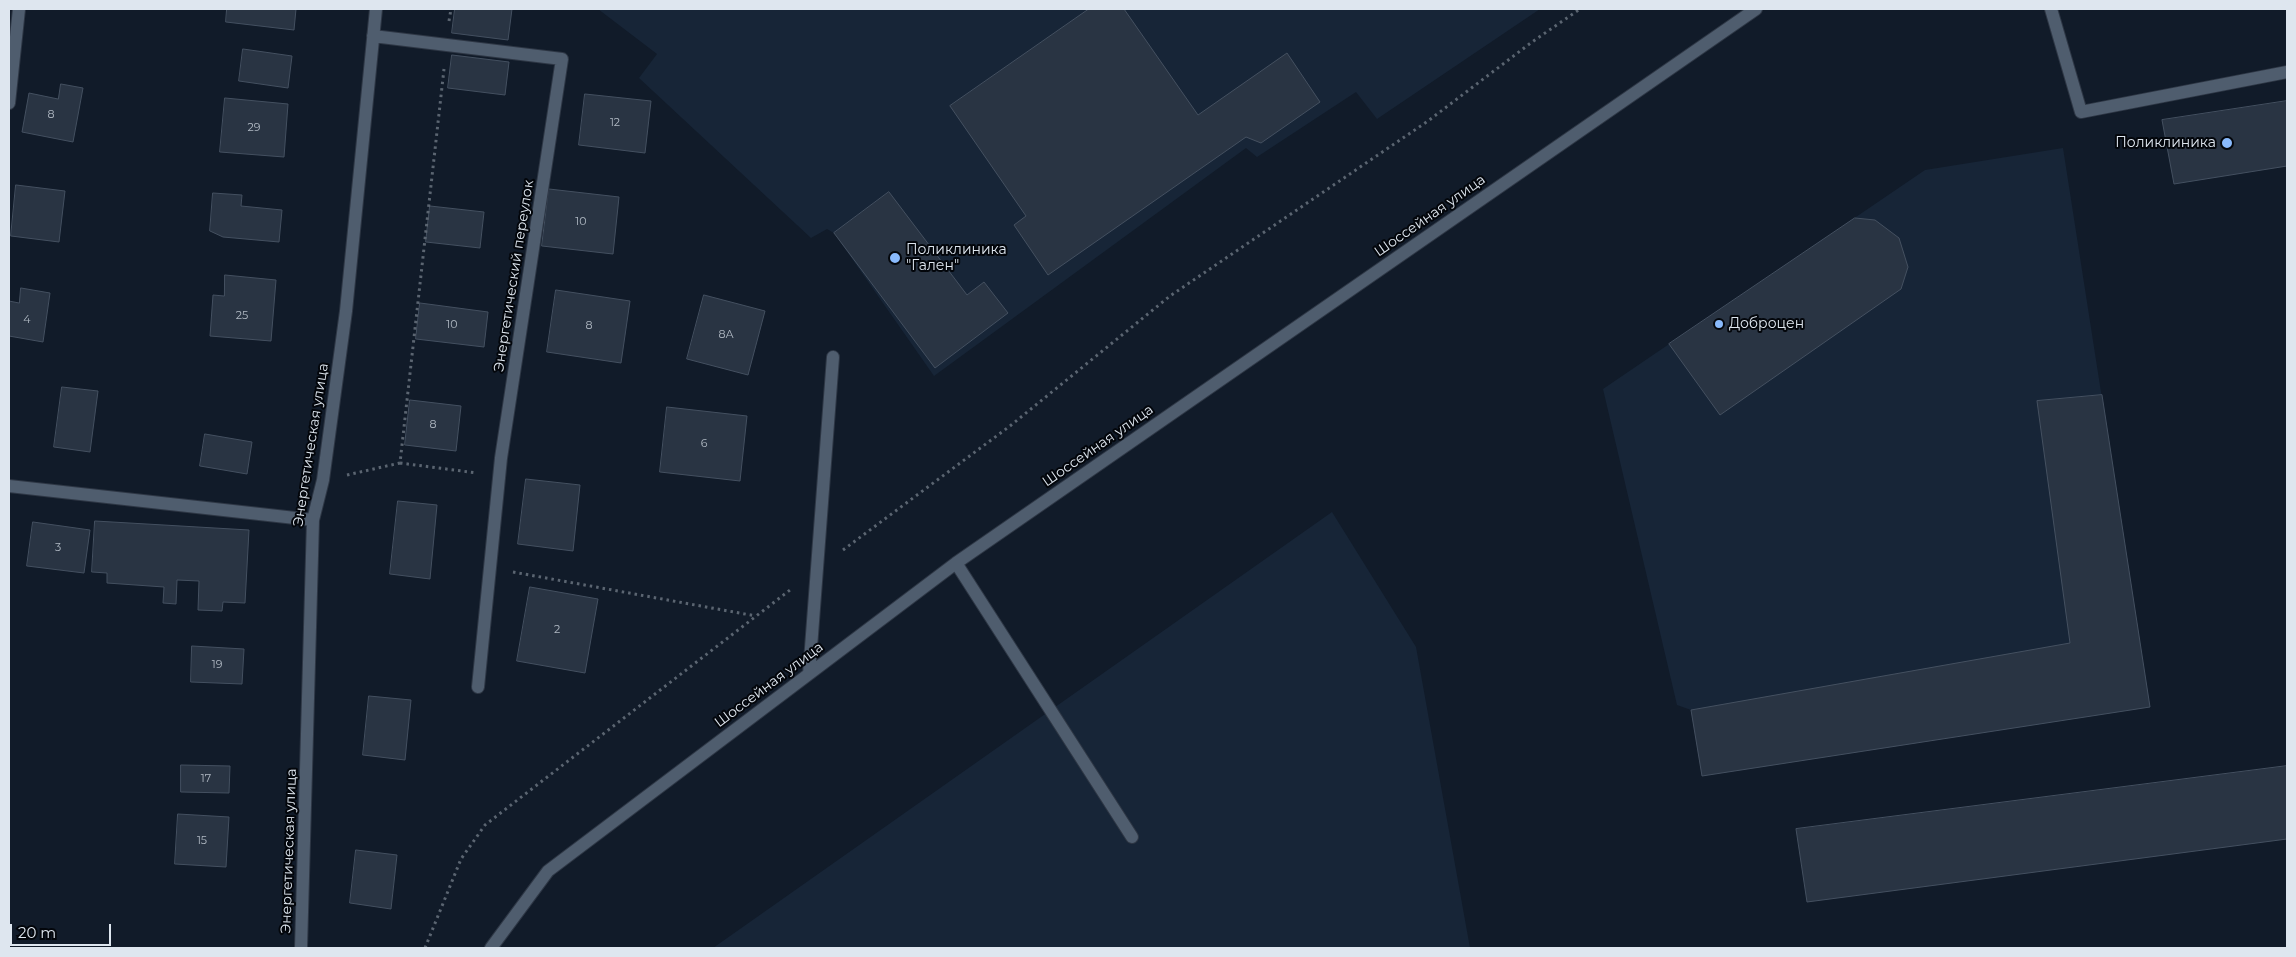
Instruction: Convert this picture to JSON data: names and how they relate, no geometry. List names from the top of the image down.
{
  "streets": {
    "street": ["Шоссейная улица", "Энергетический переулок", "Энергетическая улица"]
  },
  "crossings": [
    ["Энергетический переулок", "Энергетическая улица"]
  ],
  "places": ["Поликлиника", "Поликлиника \"Гален\"", "Доброцен"],
  "house_numbers": [
    "8",
    "12",
    "29",
    "10",
    "25",
    "4",
    "10",
    "8",
    "8А",
    "8",
    "6",
    "3",
    "2",
    "19",
    "17",
    "15"
  ],
  "scale_bar": "20 m"
}
